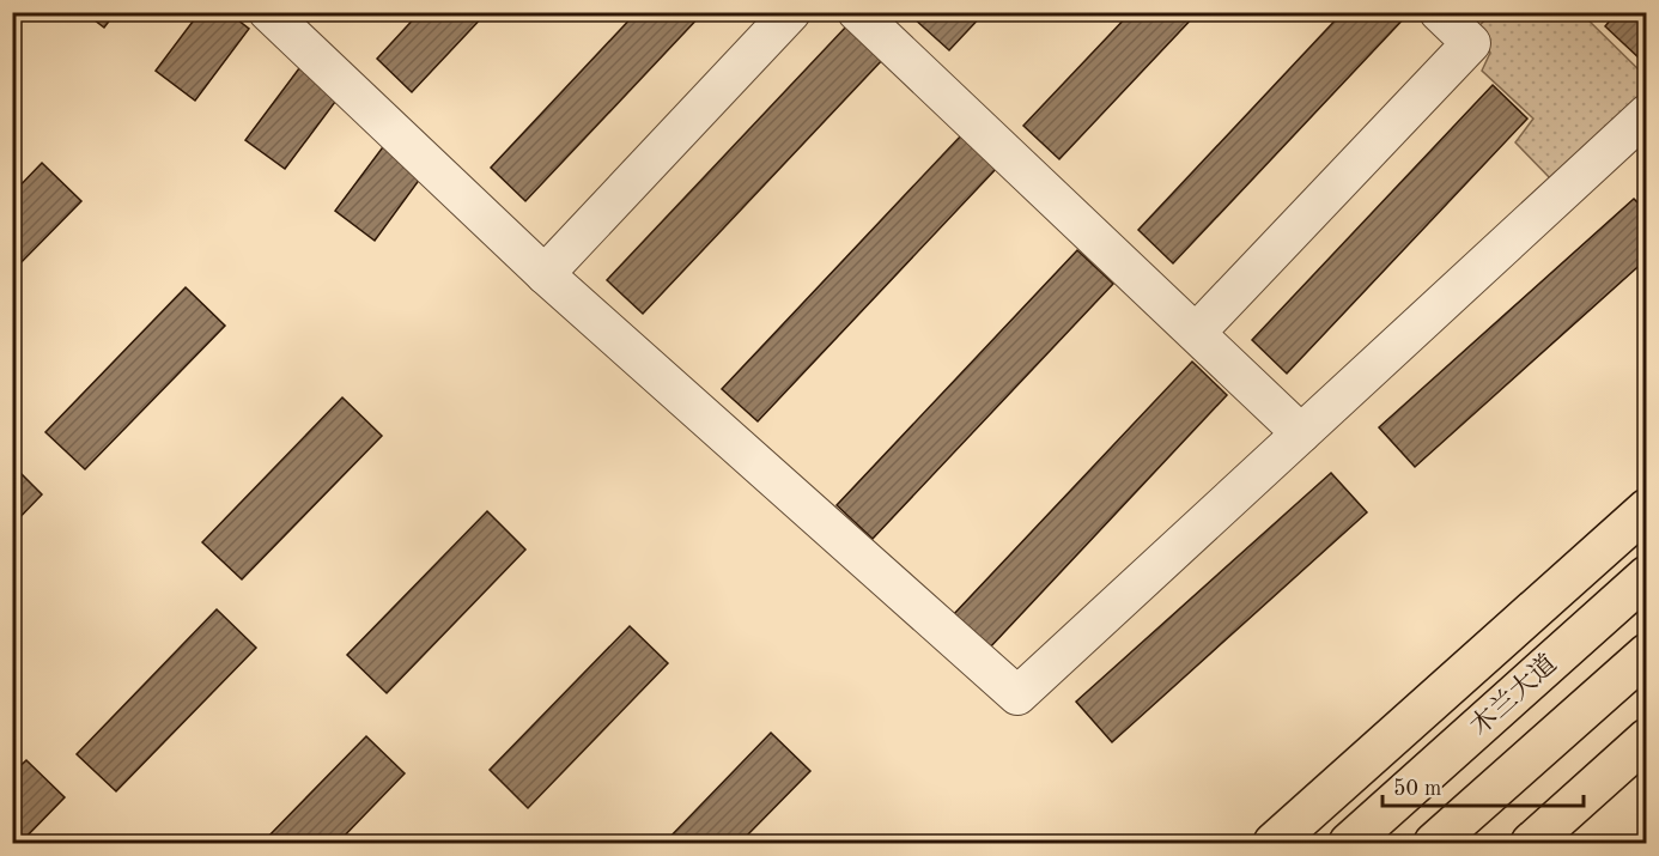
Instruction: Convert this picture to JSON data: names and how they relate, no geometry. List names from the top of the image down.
{
  "streets": {
    "main road": ["木兰大道"]
  },
  "scale_bar": "50 m"
}
